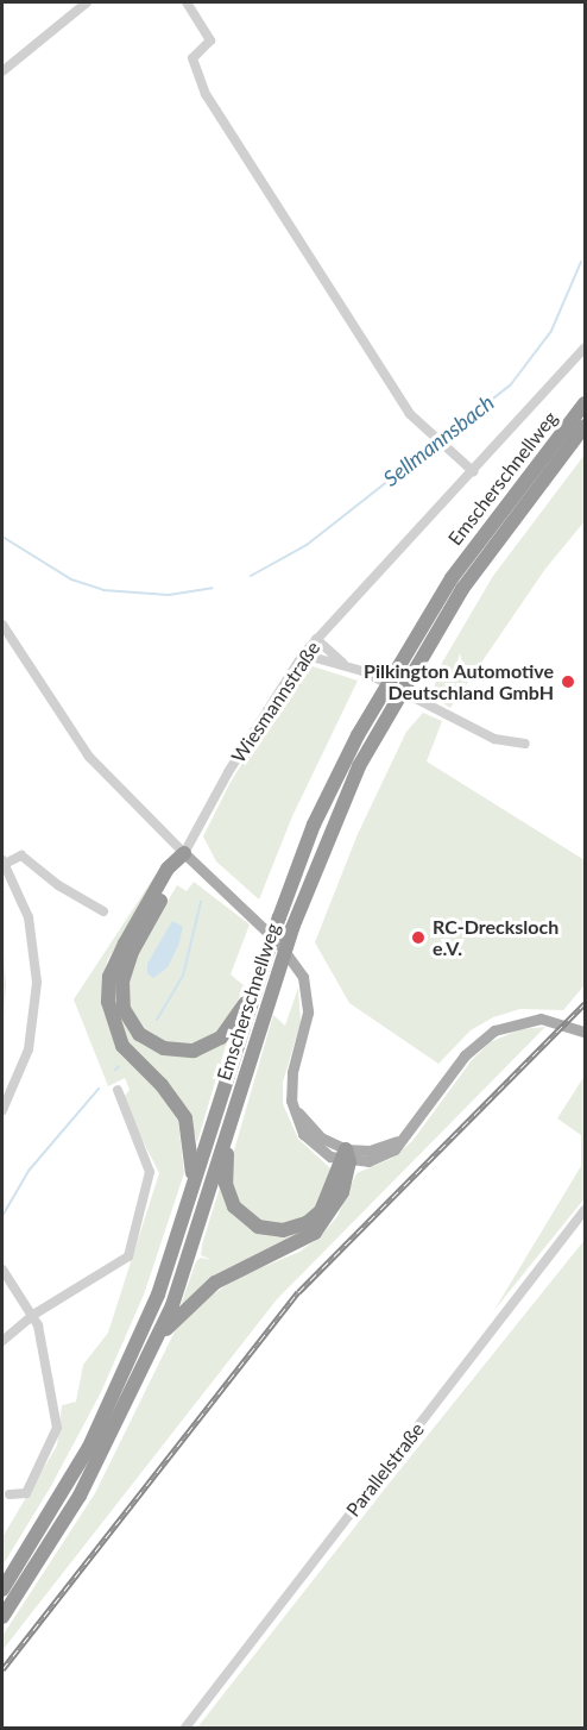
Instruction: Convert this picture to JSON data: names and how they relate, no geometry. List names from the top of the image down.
{
  "streets": {
    "highway": ["Emscherschnellweg"],
    "street": ["Wiesmannstraße", "Parallelstraße"]
  },
  "water": ["Sellmannsbach"],
  "places": ["Pilkington Automotive Deutschland GmbH", "RC-Drecksloch e.V."]
}
